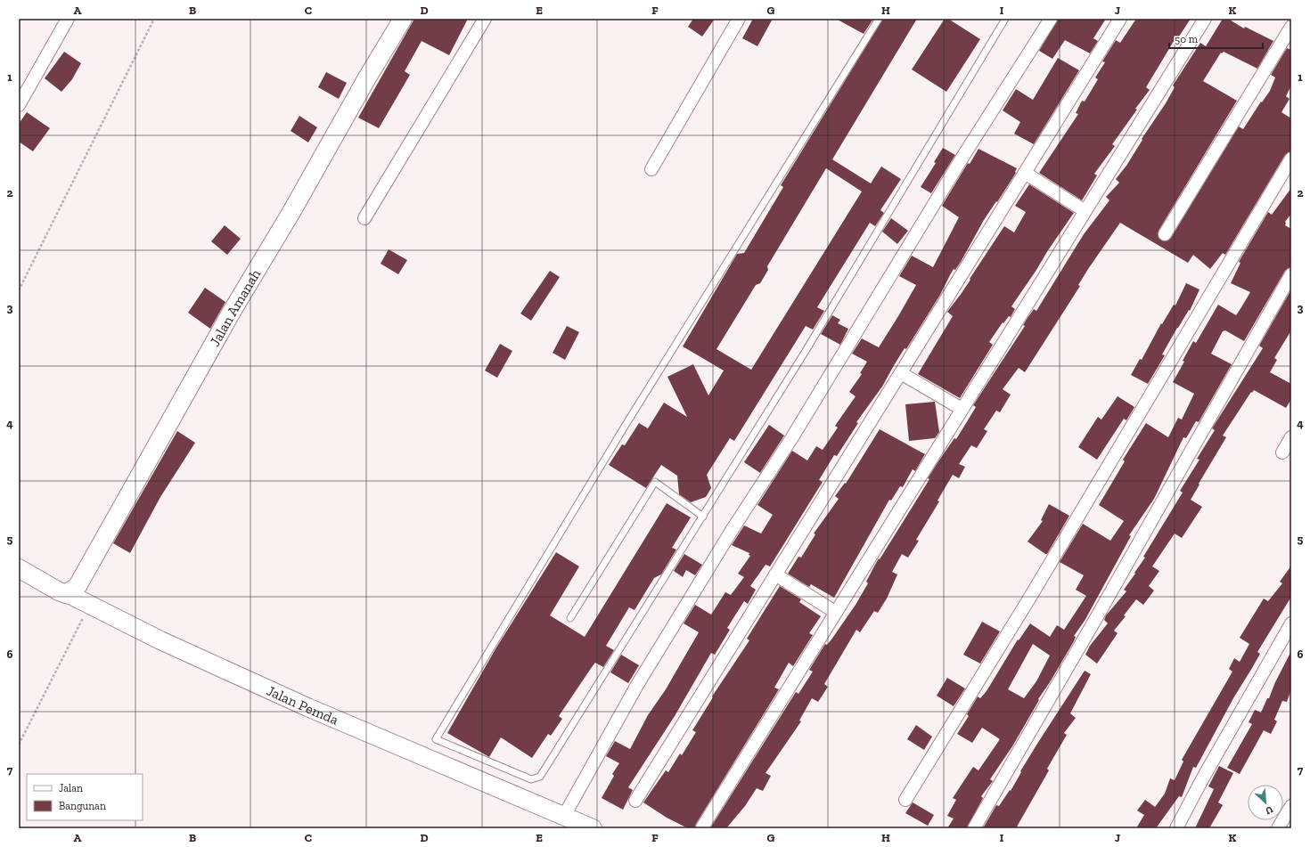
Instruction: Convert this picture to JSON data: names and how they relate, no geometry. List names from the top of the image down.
{
  "streets": {
    "street": ["Jalan Amanah", "Jalan Pemda"]
  },
  "crossings": [
    ["Jalan Amanah", "Jalan Pemda"]
  ],
  "legend": ["Jalan", "Bangunan"],
  "scale_bar": "50 m",
  "north": "bottom right",
  "grid": {
    "columns": [
      "A",
      "B",
      "C",
      "D",
      "E",
      "F",
      "G",
      "H",
      "I",
      "J",
      "K"
    ],
    "rows": [
      "1",
      "2",
      "3",
      "4",
      "5",
      "6",
      "7"
    ]
  }
}
